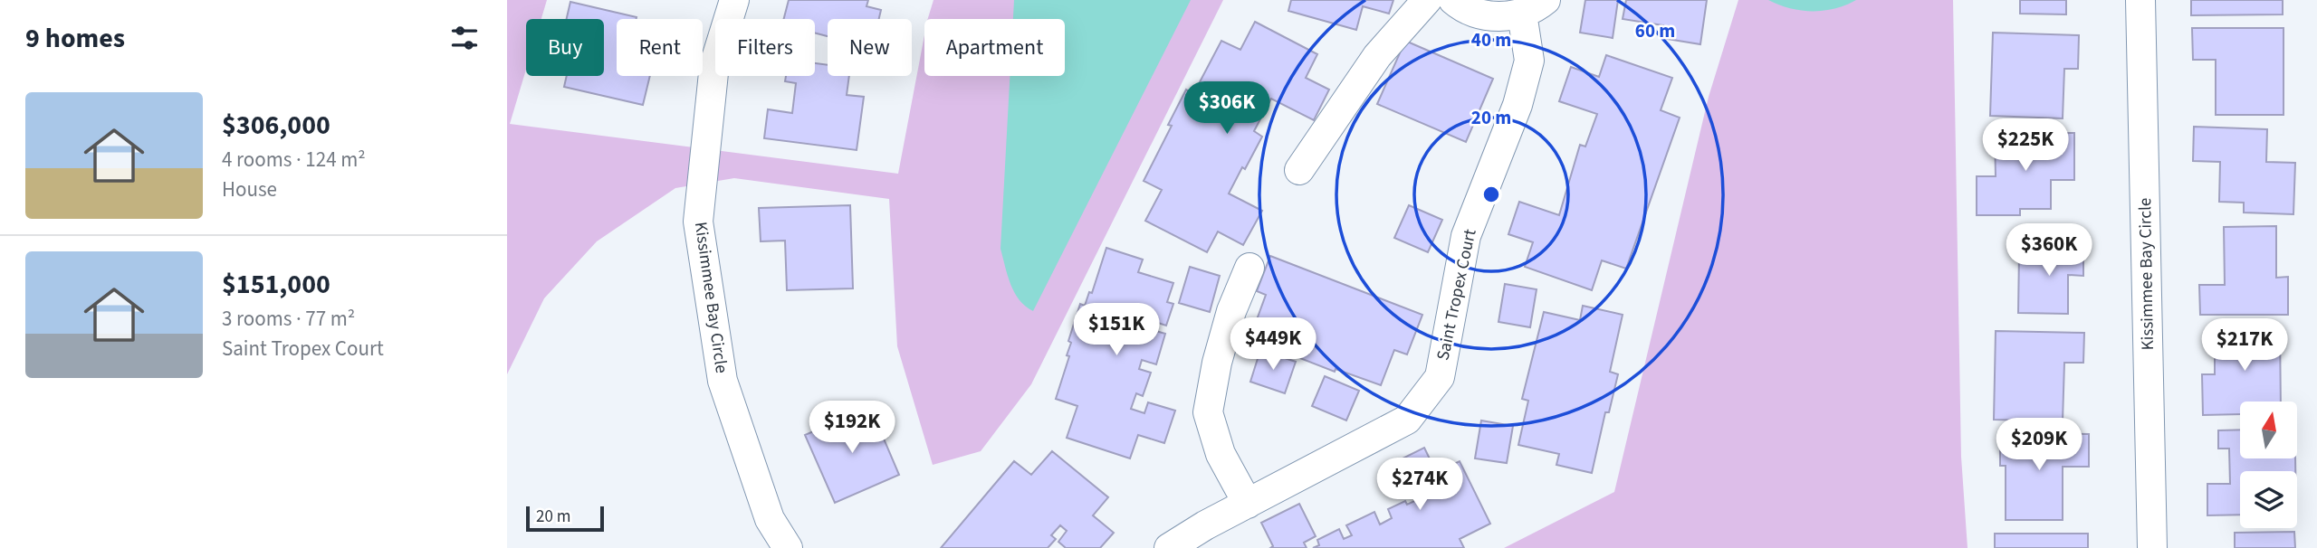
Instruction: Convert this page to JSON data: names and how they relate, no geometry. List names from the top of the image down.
{
  "streets": {
    "street": ["Kissimmee Bay Circle", "Saint Tropex Court"]
  },
  "scale_bar": "20 m",
  "north": "top",
  "page": {
    "heading": "9 homes",
    "chip": [
      "Buy",
      "Rent",
      "Filters",
      "New",
      "Apartment"
    ],
    "list": [
      {
        "name": "$306,000",
        "note": "4 rooms · 124 m² · House"
      },
      {
        "name": "$151,000",
        "note": "3 rooms · 77 m² · Saint Tropex Court"
      }
    ],
    "price": [
      "$306K",
      "$225K",
      "$360K",
      "$151K",
      "$449K",
      "$217K",
      "$192K",
      "$209K",
      "$274K"
    ],
    "scale": "20 m"
  },
  "rings": ["60 m", "40 m", "20 m"]
}
